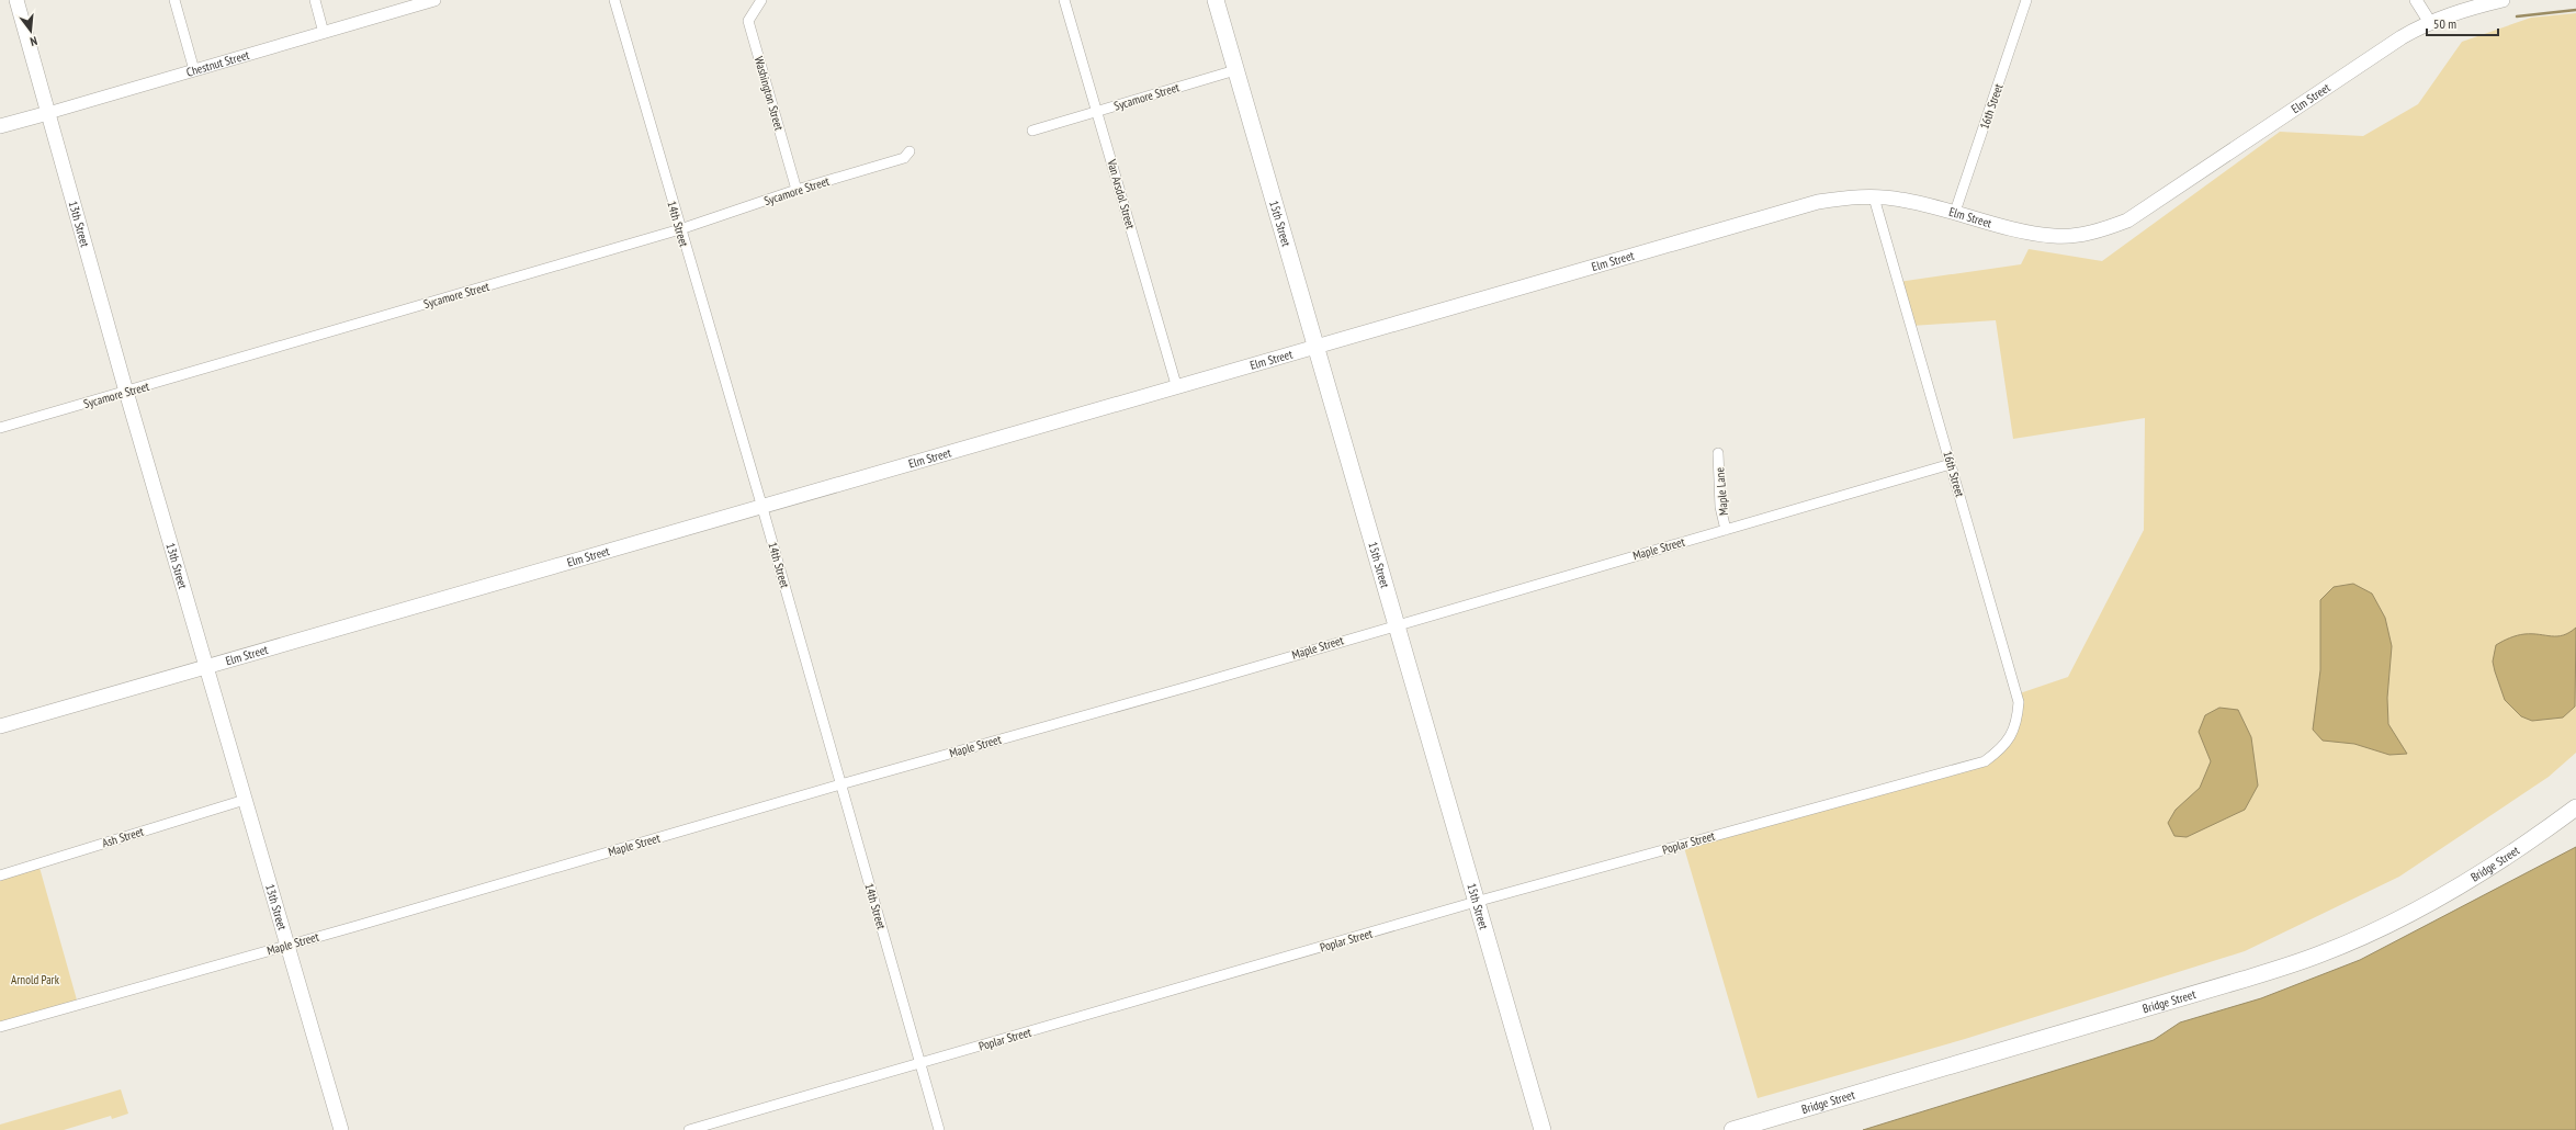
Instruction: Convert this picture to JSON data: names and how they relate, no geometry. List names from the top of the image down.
{
  "streets": {
    "main road": [
      "Chestnut Street",
      "Elm Street",
      "13th Street",
      "15th Street",
      "Bridge Street"
    ],
    "street": [
      "Washington Street",
      "Sycamore Street",
      "16th Street",
      "Van Arsdol Street",
      "14th Street",
      "Maple Lane",
      "Maple Street",
      "Ash Street",
      "Poplar Street"
    ]
  },
  "crossings": [
    ["Chestnut Street", "13th Street"],
    ["Washington Street", "Sycamore Street"],
    ["Sycamore Street", "Van Arsdol Street"],
    ["Sycamore Street", "13th Street"],
    ["Sycamore Street", "14th Street"],
    ["Sycamore Street", "15th Street"],
    ["Elm Street", "16th Street"],
    ["Elm Street", "Van Arsdol Street"],
    ["Elm Street", "13th Street"],
    ["Elm Street", "14th Street"],
    ["Elm Street", "15th Street"],
    ["16th Street", "Maple Street"],
    ["16th Street", "Poplar Street"],
    ["13th Street", "Maple Street"],
    ["13th Street", "Ash Street"],
    ["14th Street", "Maple Street"],
    ["14th Street", "Poplar Street"],
    ["15th Street", "Maple Street"],
    ["15th Street", "Poplar Street"],
    ["Maple Lane", "Maple Street"]
  ],
  "parks": ["Arnold Park"],
  "scale_bar": "50 m",
  "north": "bottom"
}
